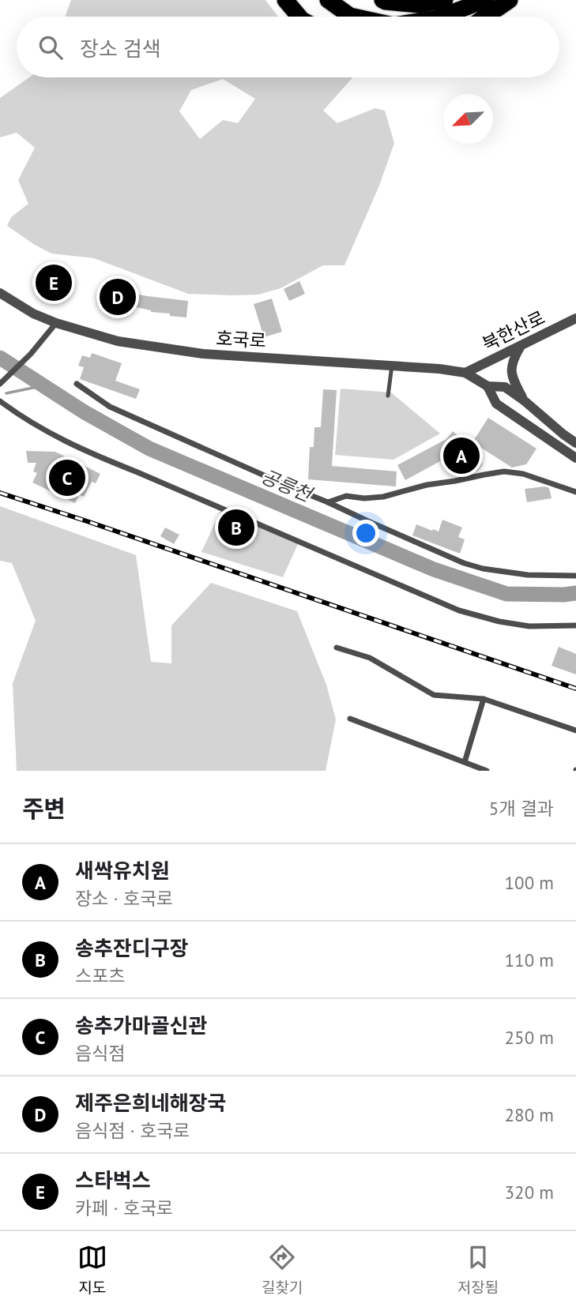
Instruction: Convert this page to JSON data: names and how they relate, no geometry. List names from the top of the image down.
{
  "streets": {
    "street": ["북한산로", "호국로"]
  },
  "crossings": [
    ["북한산로", "호국로"]
  ],
  "water": ["공릉천"],
  "north": "bottom left",
  "page": {
    "search": "장소 검색",
    "pins": [
      "E",
      "D",
      "A",
      "C",
      "B"
    ],
    "heading": ["주변", "5개 결과"],
    "list": [
      {
        "mark": "A",
        "name": "새싹유치원",
        "note": "장소 · 호국로",
        "value": "100 m"
      },
      {
        "mark": "B",
        "name": "송추잔디구장",
        "note": "스포츠",
        "value": "110 m"
      },
      {
        "mark": "C",
        "name": "송추가마골신관",
        "note": "음식점",
        "value": "250 m"
      },
      {
        "mark": "D",
        "name": "제주은희네해장국",
        "note": "음식점 · 호국로",
        "value": "280 m"
      },
      {
        "mark": "E",
        "name": "스타벅스",
        "note": "카페 · 호국로",
        "value": "320 m"
      }
    ],
    "nav": ["지도", "길찾기", "저장됨"]
  }
}
